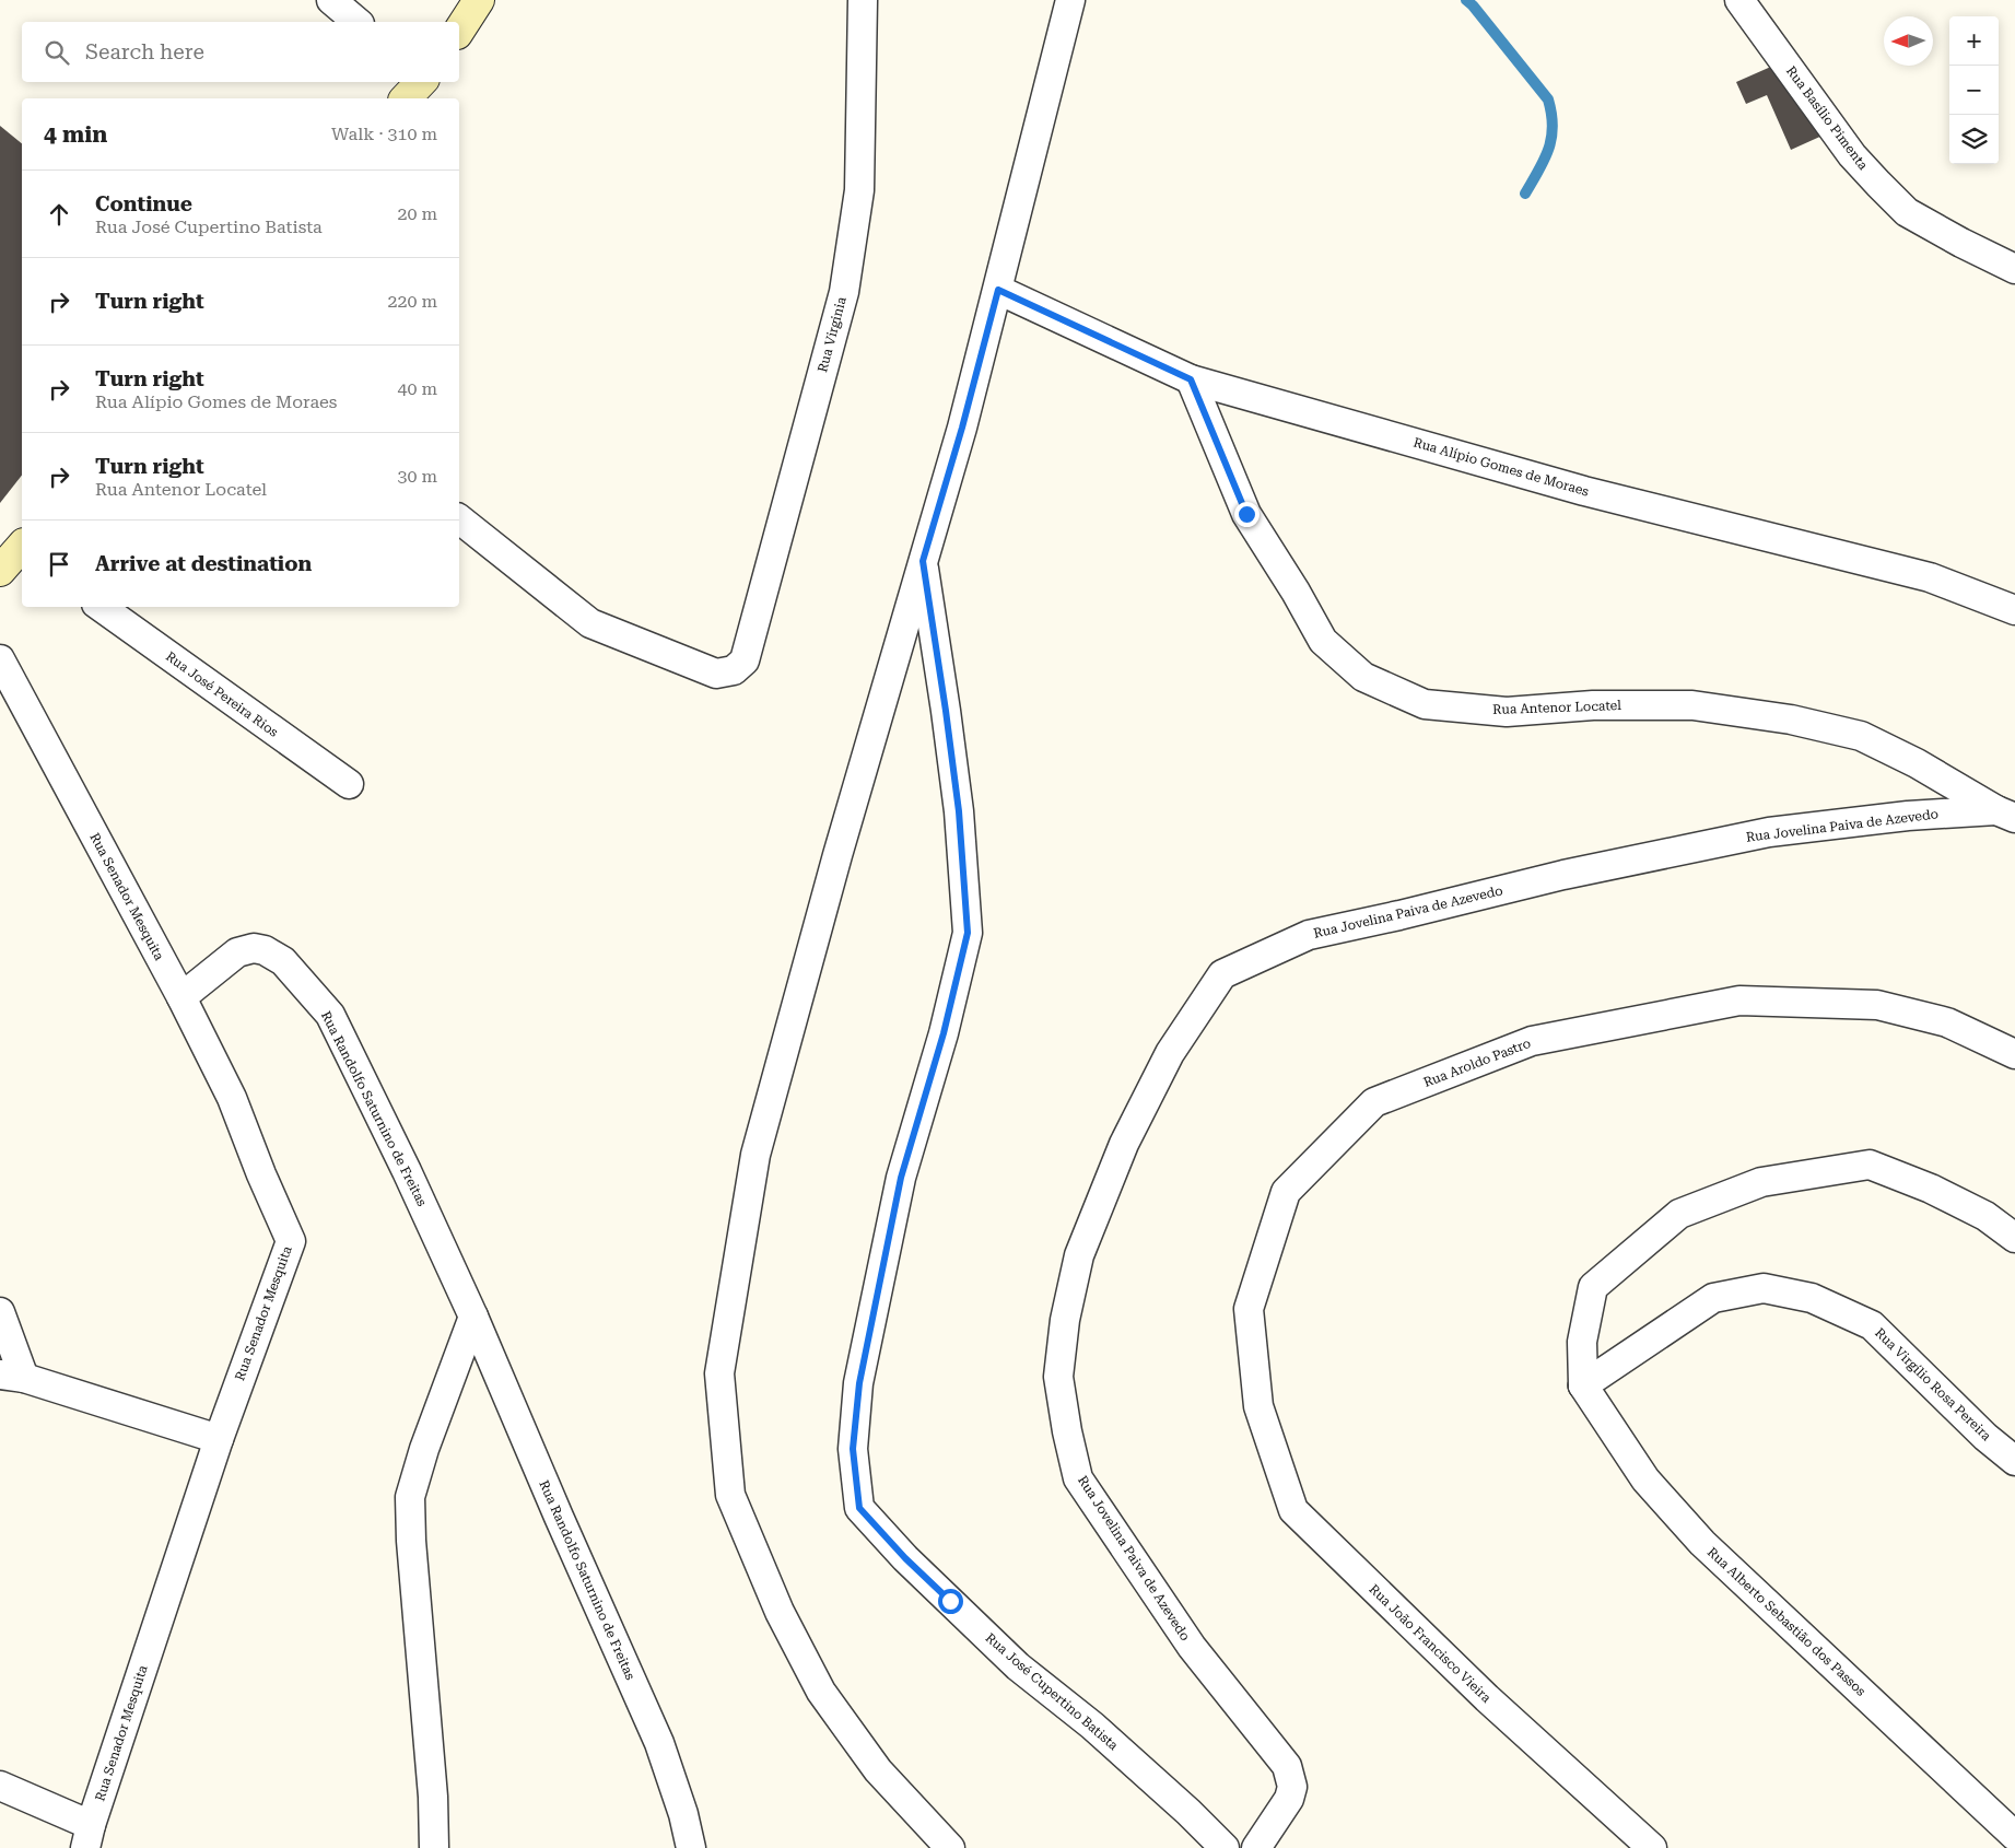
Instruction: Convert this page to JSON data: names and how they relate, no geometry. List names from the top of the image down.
{
  "streets": {
    "street": [
      "Rua Basílio Pimenta",
      "Rua Virginia",
      "Rua Alípio Gomes de Moraes",
      "Rua José Pereira Rios",
      "Rua Antenor Locatel",
      "Rua Jovelina Paiva de Azevedo",
      "Rua Senador Mesquita",
      "Rua Aroldo Pastro",
      "Rua Randolfo Saturnino de Freitas",
      "Rua Virgílio Rosa Pereira",
      "Rua Alberto Sebastião dos Passos",
      "Rua João Francisco Vieira",
      "Rua José Cupertino Batista"
    ]
  },
  "crossings": [
    ["Rua Alípio Gomes de Moraes", "Rua Antenor Locatel"],
    ["Rua Antenor Locatel", "Rua Jovelina Paiva de Azevedo"],
    ["Rua Senador Mesquita", "Rua Randolfo Saturnino de Freitas"],
    ["Rua Aroldo Pastro", "Rua João Francisco Vieira"],
    ["Rua Virgílio Rosa Pereira", "Rua Alberto Sebastião dos Passos"]
  ],
  "north": "left",
  "page": {
    "map_buttons": ["+", "−"],
    "search": "Search here",
    "heading": ["4 min", "Walk · 310 m"],
    "list": [
      ["Continue", "Rua José Cupertino Batista", "20 m"],
      ["Turn right", "220 m"],
      ["Turn right", "Rua Alípio Gomes de Moraes", "40 m"],
      ["Turn right", "Rua Antenor Locatel", "30 m"],
      "Arrive at destination"
    ]
  }
}
